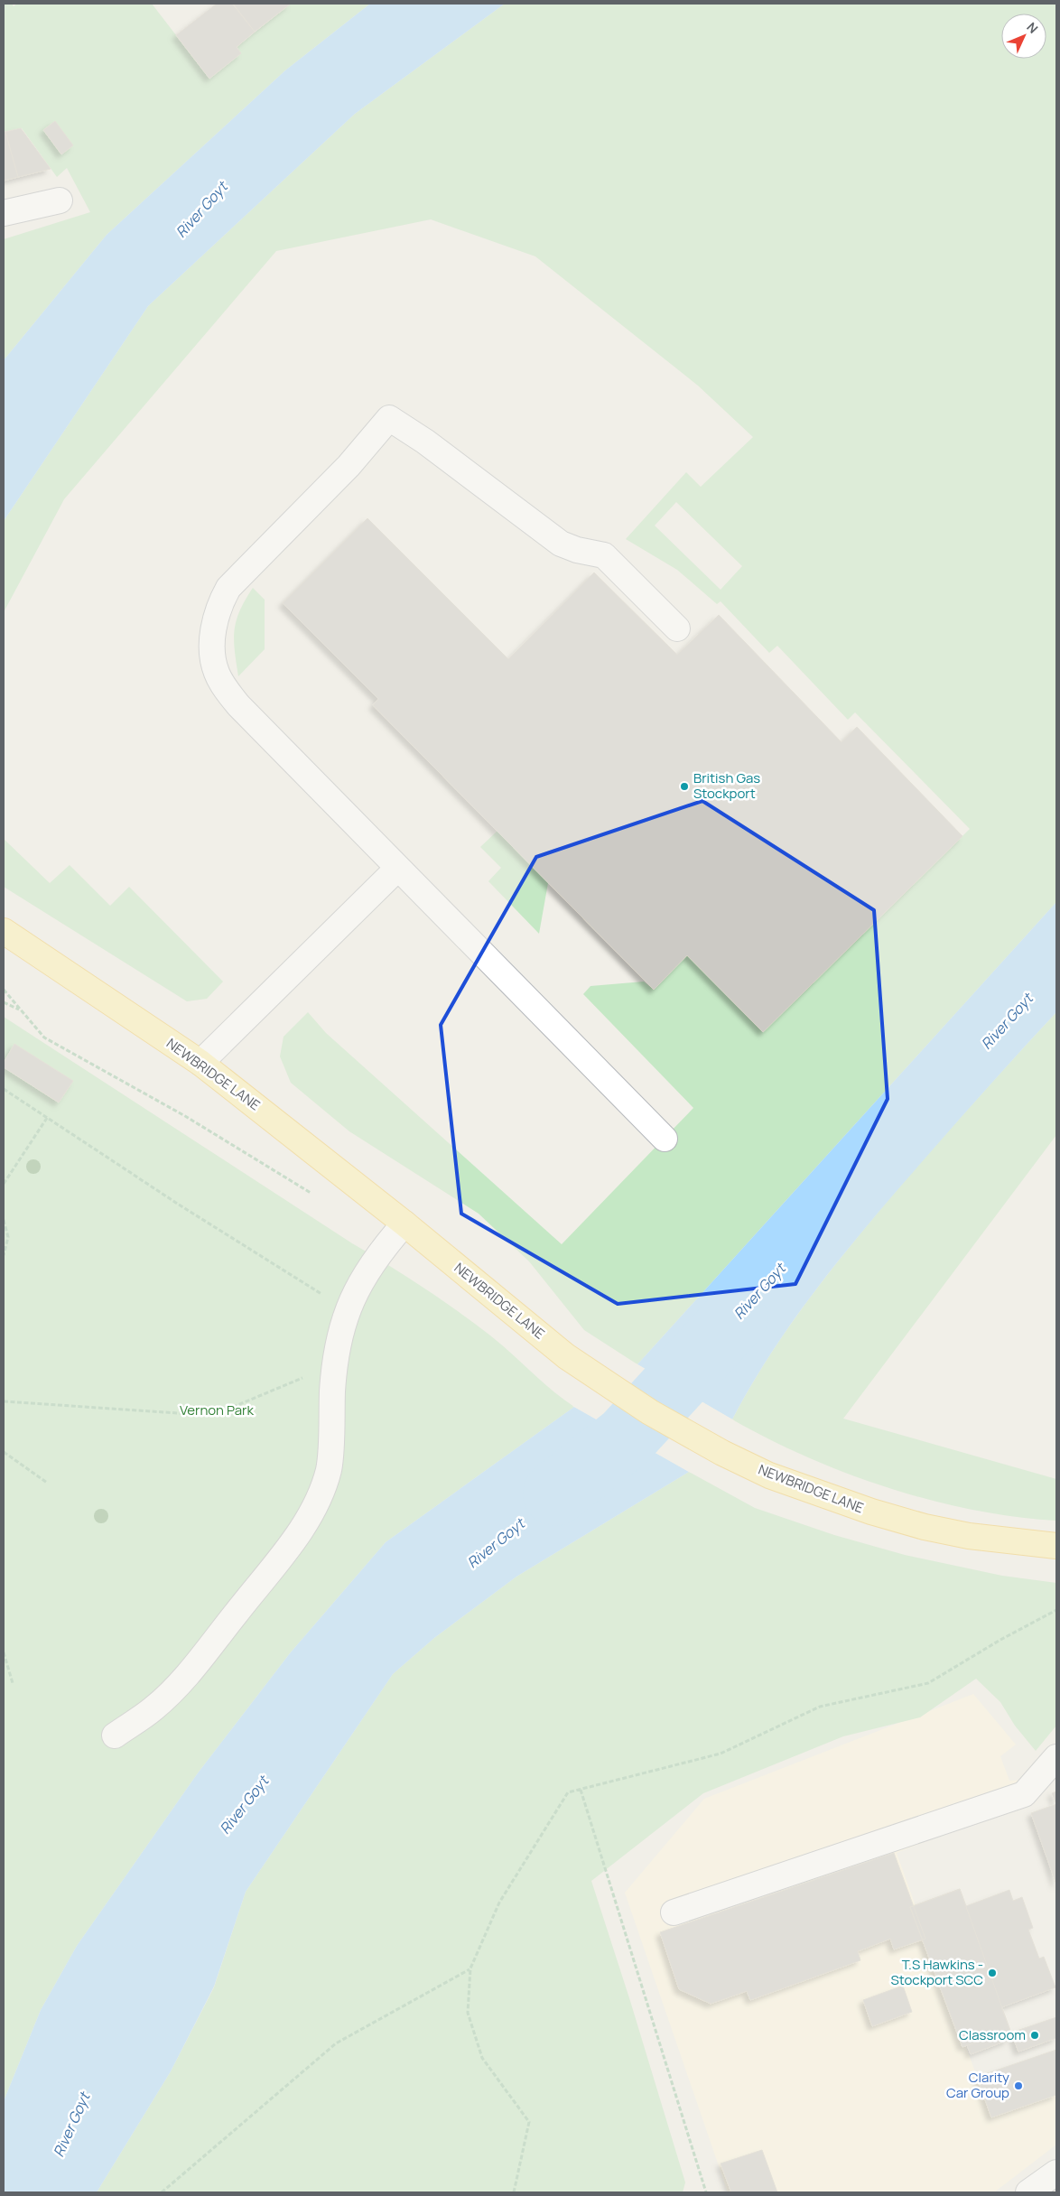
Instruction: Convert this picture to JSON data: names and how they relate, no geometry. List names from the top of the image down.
{
  "streets": {
    "main road": ["NEWBRIDGE LANE"]
  },
  "water": ["River Goyt"],
  "parks": ["Vernon Park"],
  "places": [
    "British Gas Stockport",
    "T.S Hawkins - Stockport SCC",
    "Classroom",
    "Clarity Car Group"
  ],
  "north": "top right"
}
